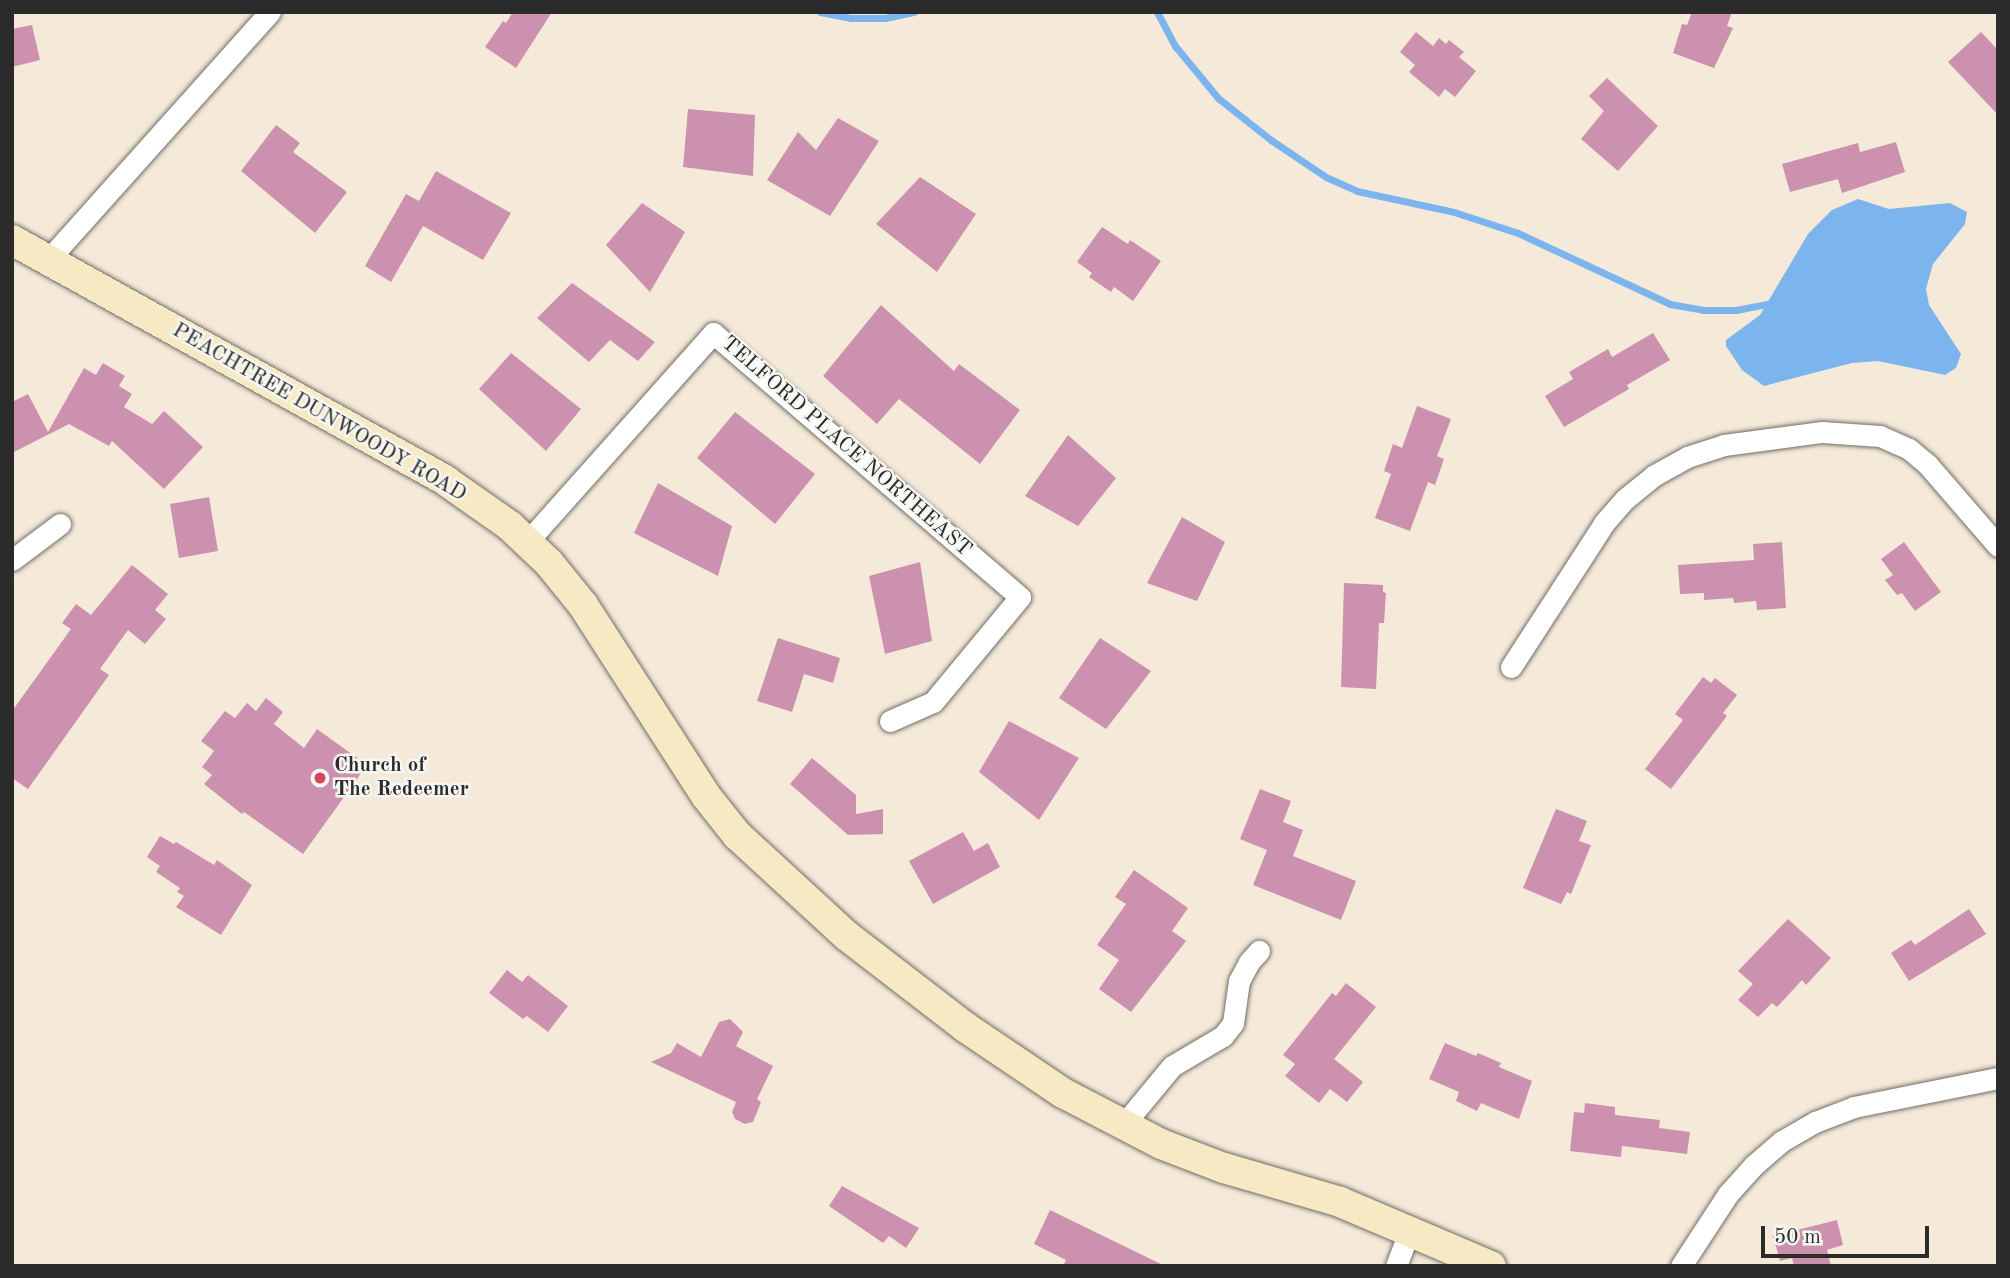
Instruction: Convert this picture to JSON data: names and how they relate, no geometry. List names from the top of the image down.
{
  "streets": {
    "main road": ["PEACHTREE DUNWOODY ROAD"],
    "street": ["TELFORD PLACE NORTHEAST"]
  },
  "crossings": [
    ["PEACHTREE DUNWOODY ROAD", "TELFORD PLACE NORTHEAST"]
  ],
  "places": ["Church of The Redeemer"],
  "scale_bar": "50 m"
}
